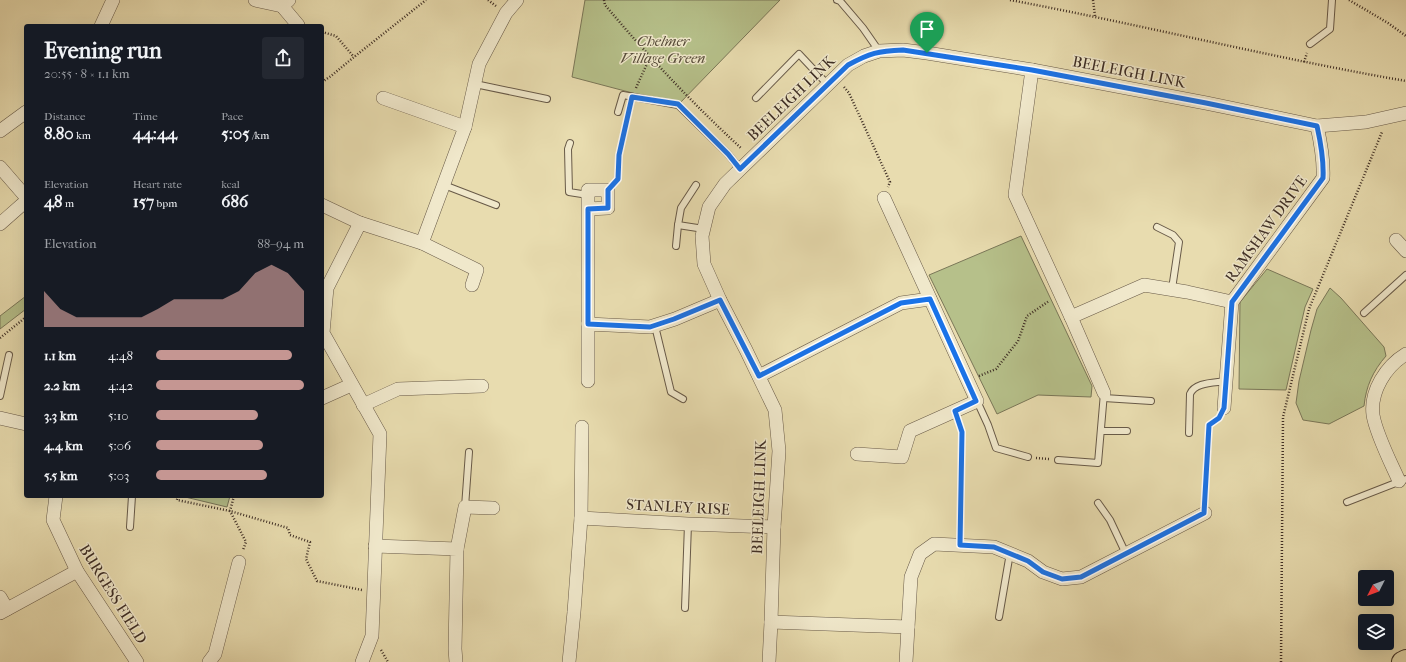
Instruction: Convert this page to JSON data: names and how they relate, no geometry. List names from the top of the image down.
{
  "streets": {
    "street": [
      "BEELEIGH LINK",
      "RAMSHAW DRIVE",
      "STANLEY RISE",
      "BURGESS FIELD"
    ]
  },
  "crossings": [
    ["BEELEIGH LINK", "RAMSHAW DRIVE"],
    ["BEELEIGH LINK", "STANLEY RISE"]
  ],
  "parks": ["Chelmer Village Green"],
  "north": "bottom left",
  "page": {
    "heading": ["Evening run", "20:55 · 8 × 1.1 km"],
    "stats": [
      ["Distance", "8.80 km"],
      ["Time", "44:44"],
      ["Pace", "5:05 /km"],
      ["Elevation", "48 m"],
      ["Heart rate", "157 bpm"],
      ["kcal", "686"]
    ],
    "chart": ["Elevation", "88–94 m"],
    "list": [
      {
        "name": "1.1 km",
        "note": "4:48"
      },
      {
        "name": "2.2 km",
        "note": "4:42"
      },
      {
        "name": "3.3 km",
        "note": "5:10"
      },
      {
        "name": "4.4 km",
        "note": "5:06"
      },
      {
        "name": "5.5 km",
        "note": "5:03"
      }
    ]
  }
}
